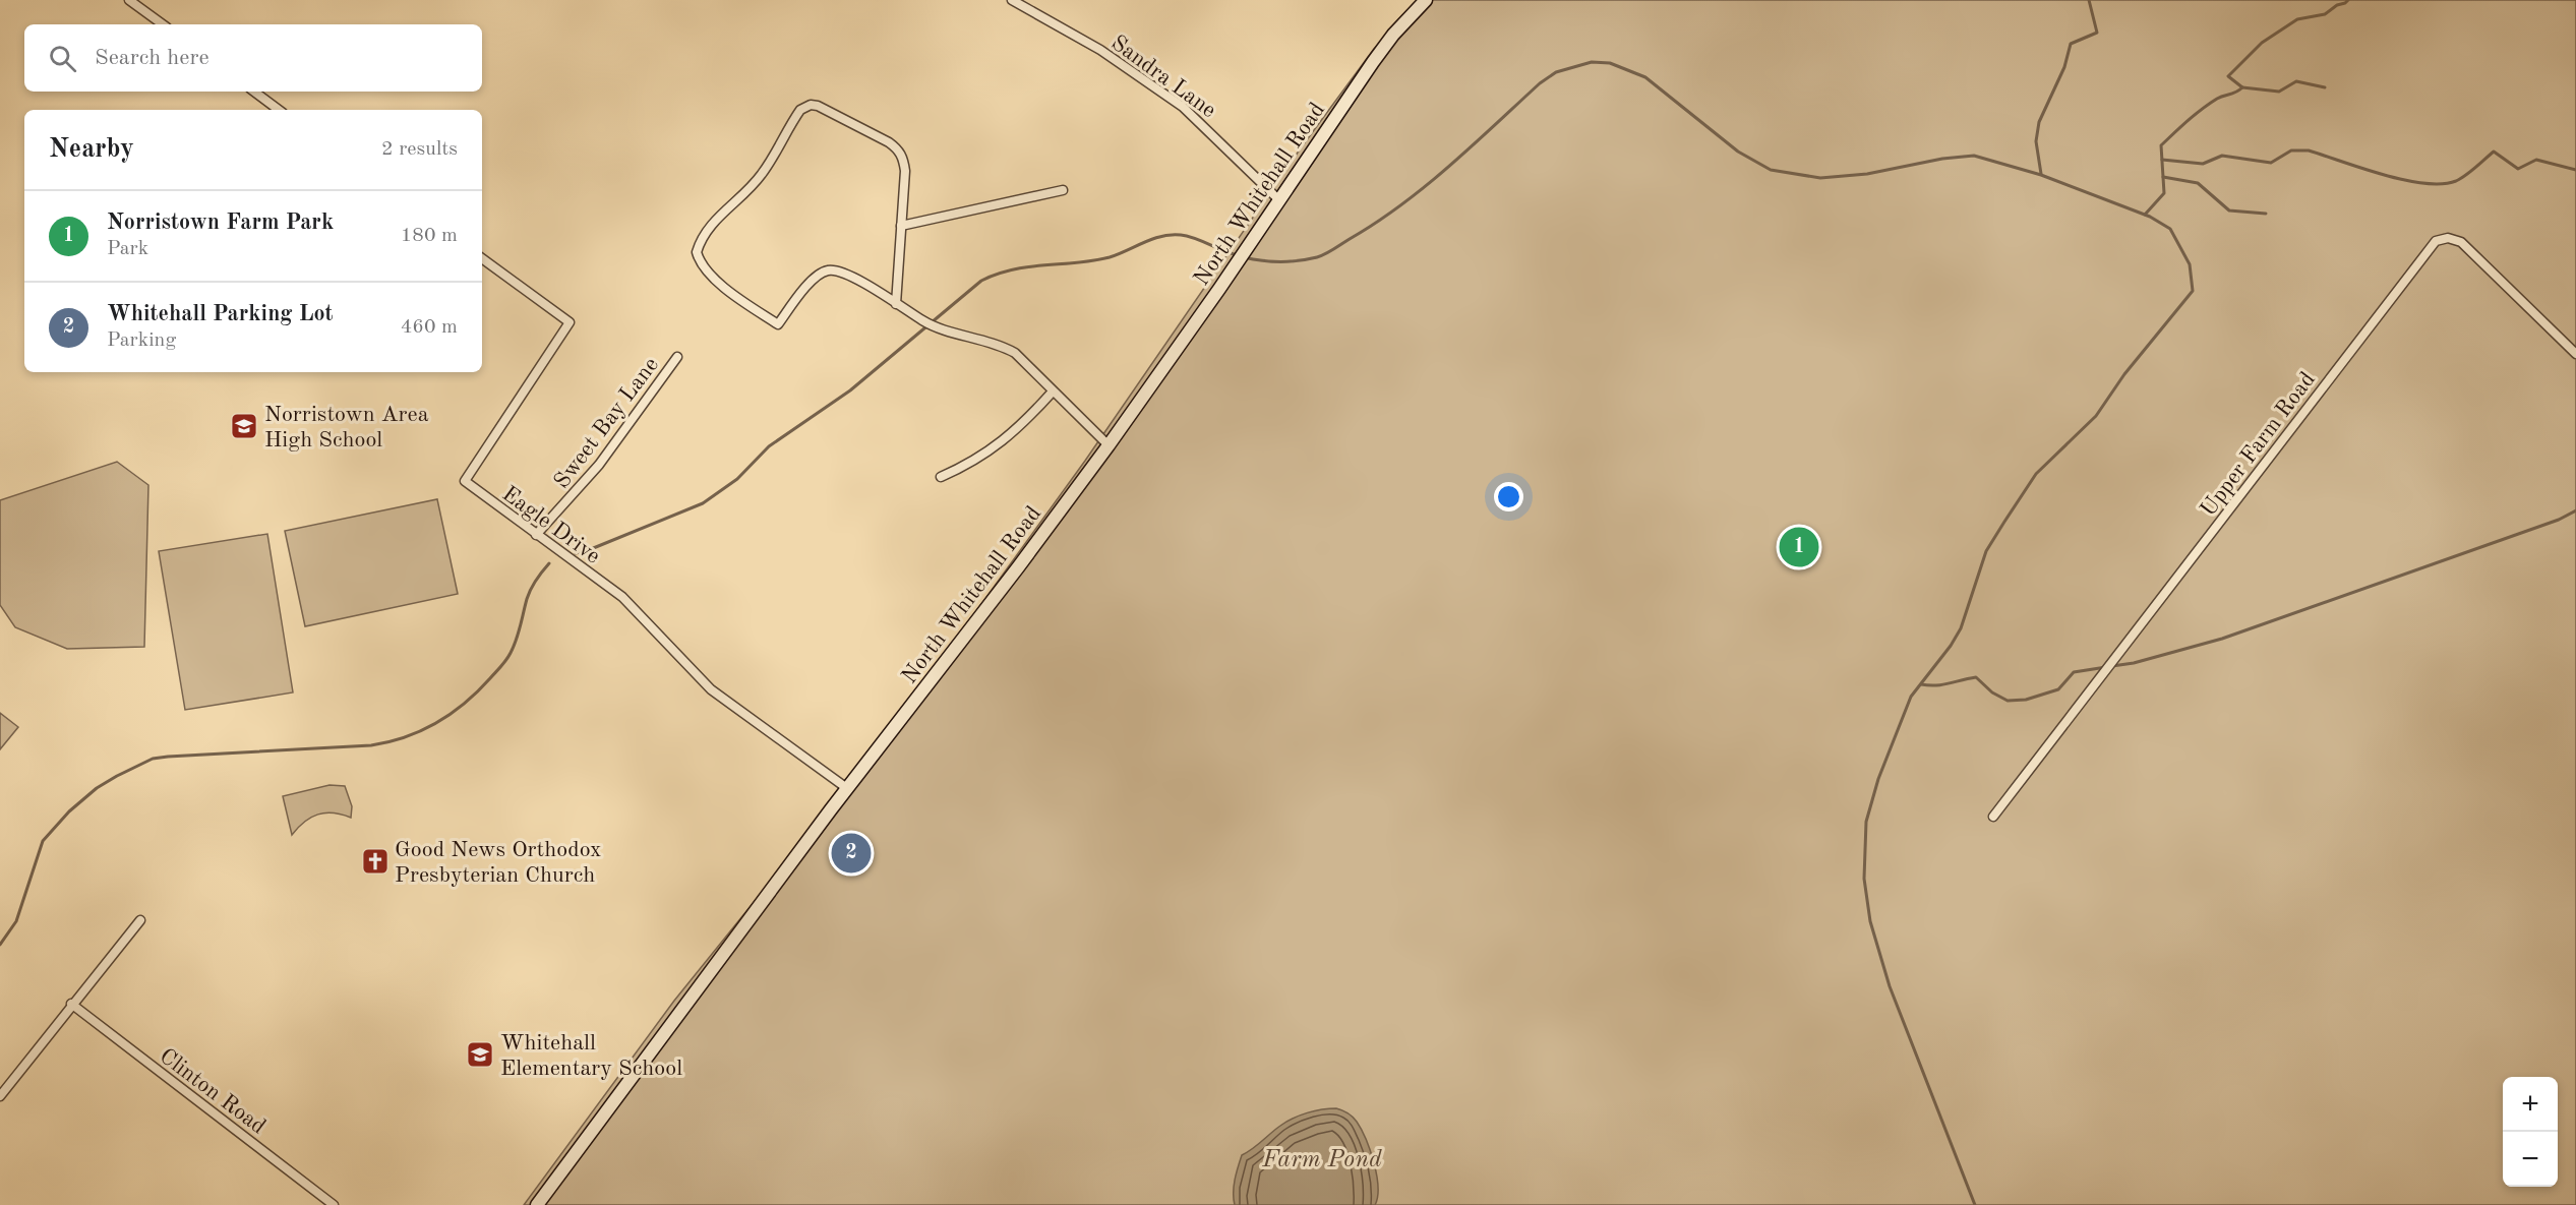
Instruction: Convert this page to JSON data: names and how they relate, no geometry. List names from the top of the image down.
{
  "streets": {
    "main road": ["North Whitehall Road"],
    "street": [
      "Sandra Lane",
      "Sweet Bay Lane",
      "Upper Farm Road",
      "Eagle Drive",
      "Clinton Road"
    ]
  },
  "crossings": [
    ["Sandra Lane", "North Whitehall Road"],
    ["North Whitehall Road", "Eagle Drive"],
    ["Sweet Bay Lane", "Eagle Drive"]
  ],
  "water": ["Farm Pond"],
  "places": {
    "school or university": ["Norristown Area High School", "Whitehall Elementary School"],
    "church": ["Good News Orthodox Presbyterian Church"]
  },
  "page": {
    "search": "Search here",
    "heading": ["Nearby", "2 results"],
    "list": [
      {
        "mark": "1",
        "name": "Norristown Farm Park",
        "note": "Park",
        "value": "180 m"
      },
      {
        "mark": "2",
        "name": "Whitehall Parking Lot",
        "note": "Parking",
        "value": "460 m"
      }
    ],
    "pins": ["1", "2"],
    "map_buttons": ["+", "−"]
  }
}
